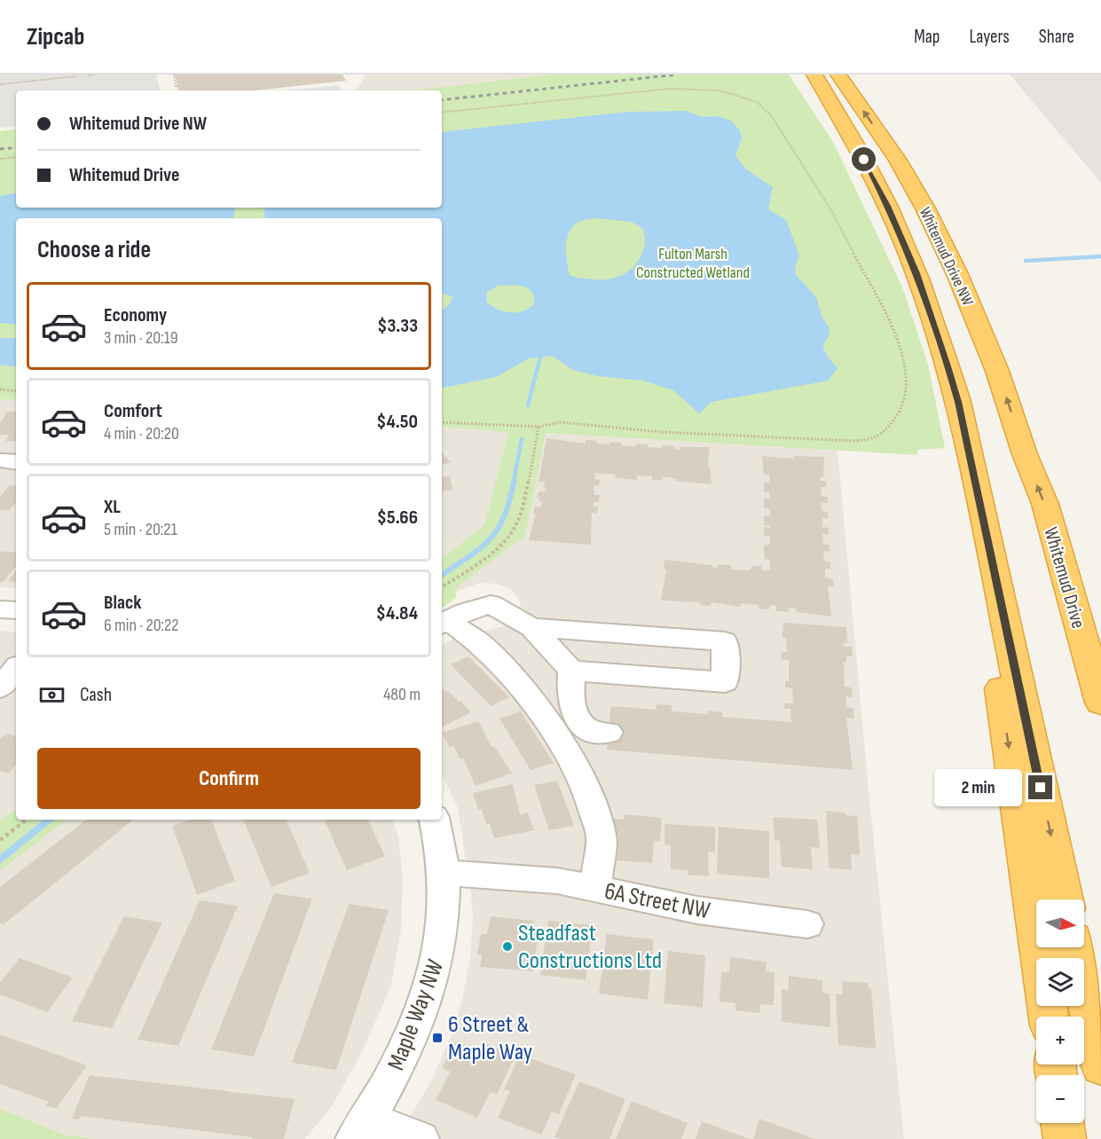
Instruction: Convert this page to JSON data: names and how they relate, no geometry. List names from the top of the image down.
{
  "streets": {
    "highway": ["Whitemud Drive NW", "Whitemud Drive"],
    "street": ["6A Street NW", "Maple Way NW"]
  },
  "crossings": [
    ["Whitemud Drive NW", "Whitemud Drive"],
    ["6A Street NW", "Maple Way NW"]
  ],
  "parks": ["Fulton Marsh Constructed Wetland"],
  "places": {
    "other": ["Steadfast Constructions Ltd"],
    "transit": ["6 Street & Maple Way"]
  },
  "north": "right",
  "page": {
    "header": "Zipcab",
    "nav": ["Map", "Layers", "Share"],
    "banner": ["Whitemud Drive NW", "Whitemud Drive"],
    "heading": "Choose a ride",
    "list": [
      {
        "name": "Economy",
        "note": "3 min · 20:19",
        "value": "$3.33"
      },
      {
        "name": "Comfort",
        "note": "4 min · 20:20",
        "value": "$4.50"
      },
      {
        "name": "XL",
        "note": "5 min · 20:21",
        "value": "$5.66"
      },
      {
        "name": "Black",
        "note": "6 min · 20:22",
        "value": "$4.84"
      }
    ],
    "pay": ["Cash", "480 m"],
    "buttons": "Confirm",
    "bubble": "2 min",
    "map_buttons": ["+", "−"]
  }
}
